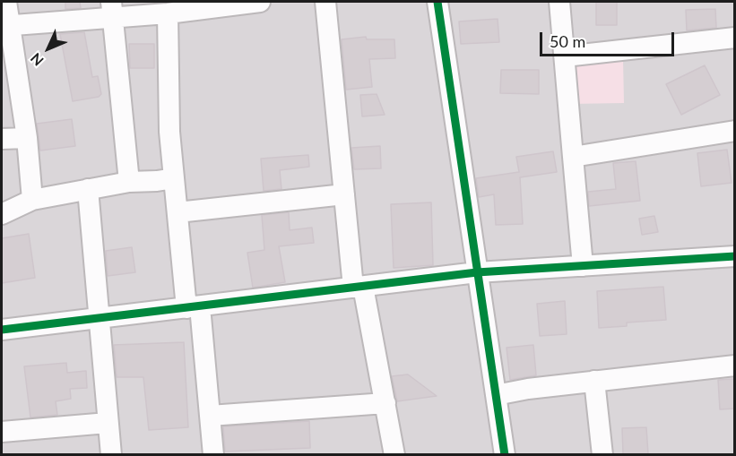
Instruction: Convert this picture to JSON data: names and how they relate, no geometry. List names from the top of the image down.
{
  "scale_bar": "50 m",
  "north": "bottom left"
}
